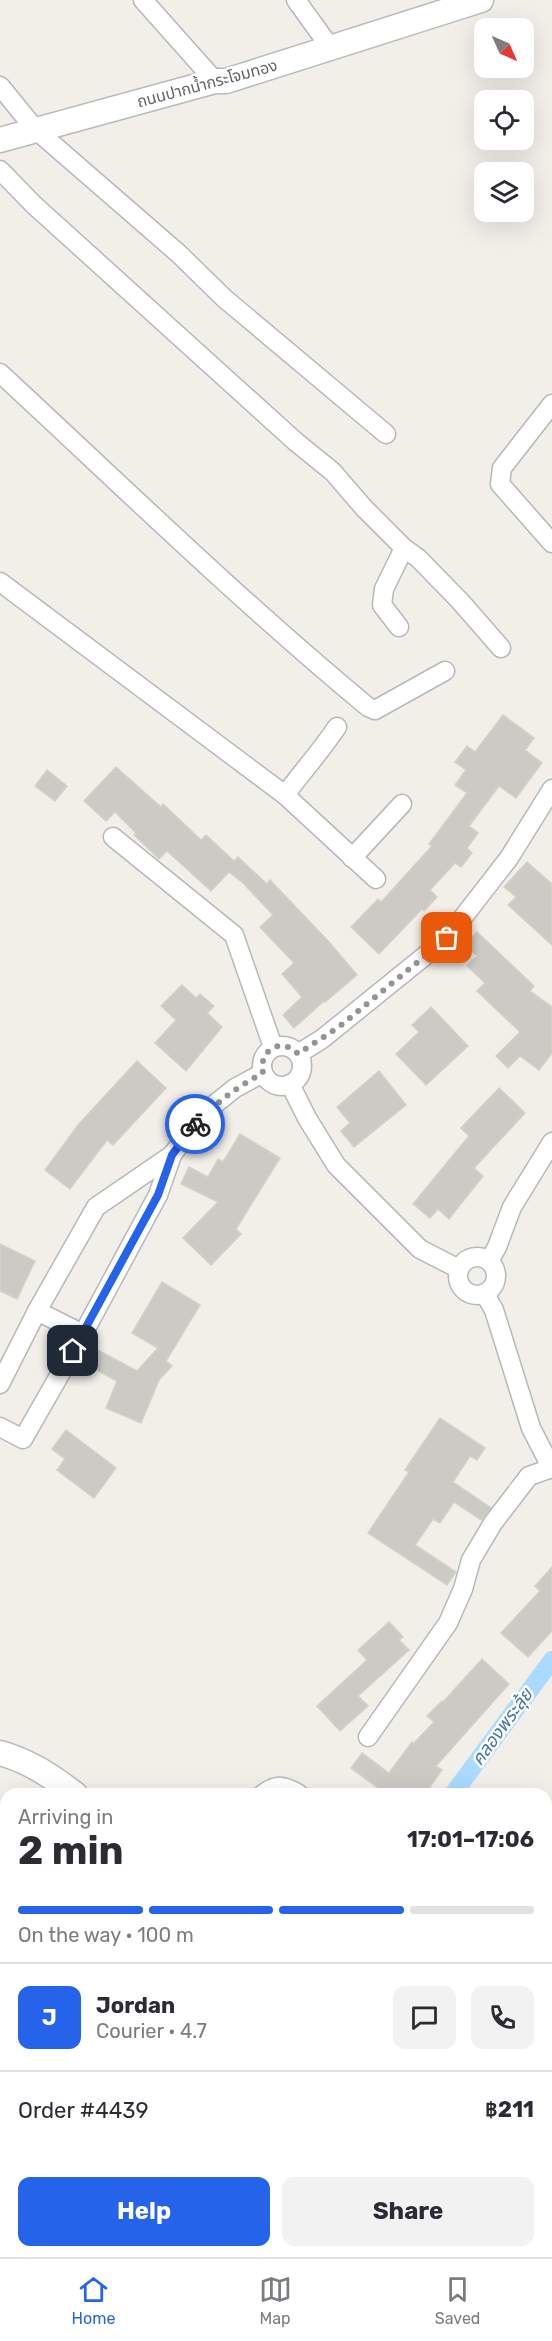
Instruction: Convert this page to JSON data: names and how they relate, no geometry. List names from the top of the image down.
{
  "streets": {
    "street": ["ถนนปากน้ำกระโจมทอง"]
  },
  "water": ["คลองพระลุ้ย"],
  "north": "bottom right",
  "page": {
    "heading": ["2 min", "Arriving in", "17:01–17:06"],
    "panel": [
      "Jordan",
      "Courier · 4.7",
      "Order #4439",
      "฿211"
    ],
    "bar": "On the way · 100 m",
    "round": "J",
    "buttons": ["Help", "Share"],
    "tabs": ["Home", "Map", "Saved"]
  }
}
